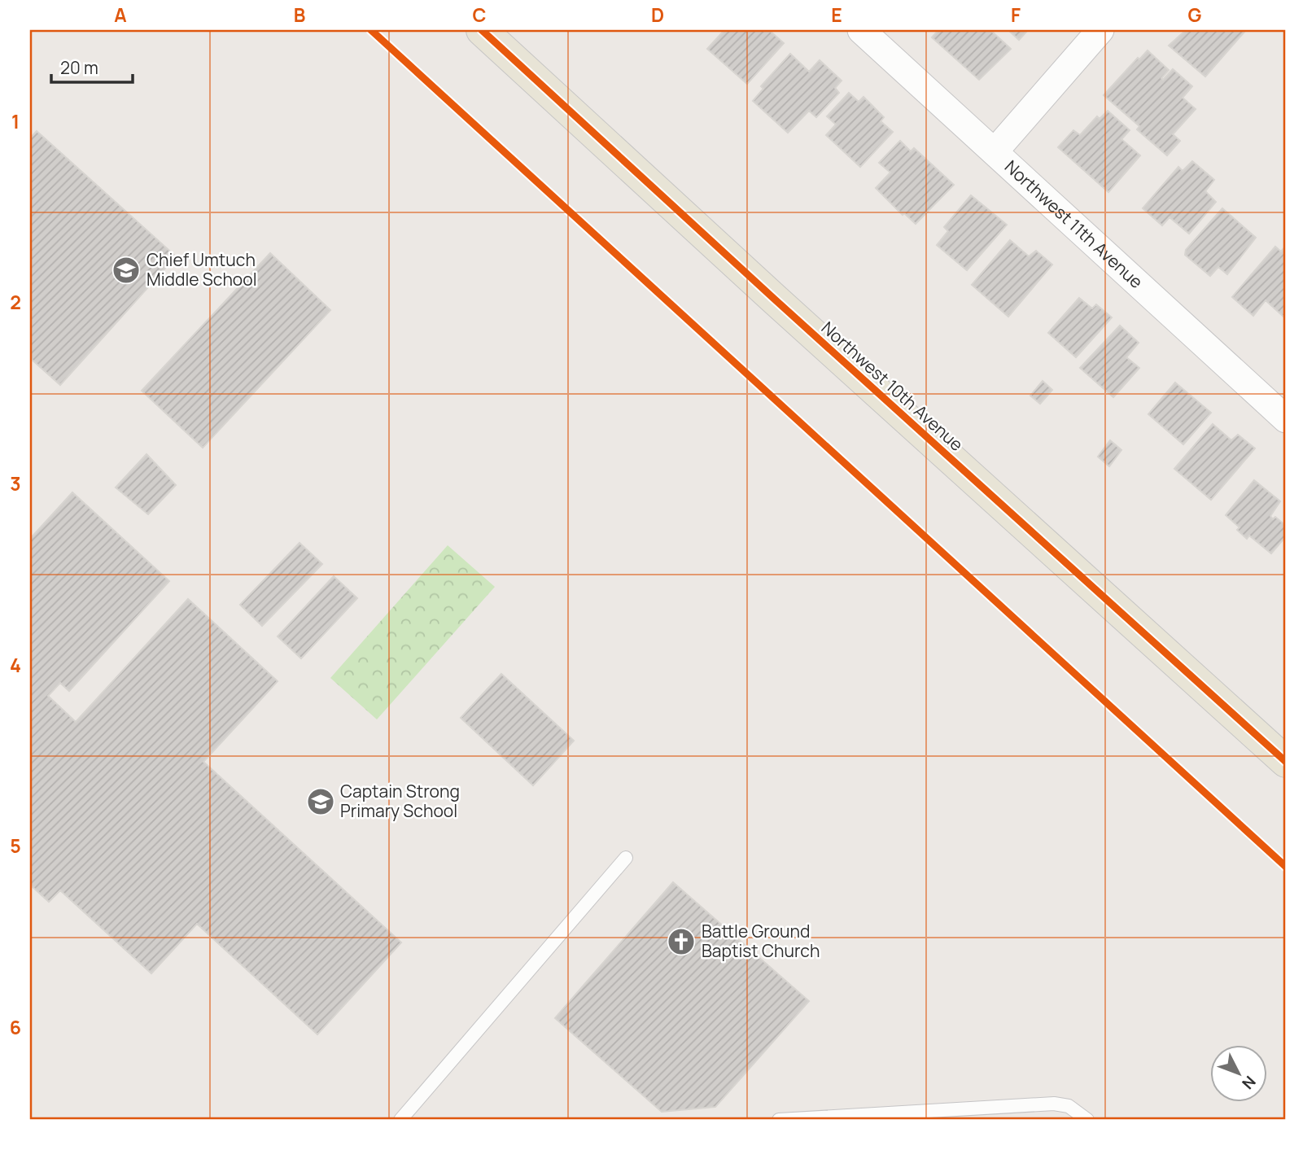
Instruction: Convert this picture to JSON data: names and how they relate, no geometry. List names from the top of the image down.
{
  "streets": {
    "main road": ["Northwest 10th Avenue"],
    "street": ["Northwest 11th Avenue"]
  },
  "places": {
    "school or university": ["Chief Umtuch Middle School", "Captain Strong Primary School"],
    "church": ["Battle Ground Baptist Church"]
  },
  "scale_bar": "20 m",
  "north": "bottom right",
  "grid": {
    "columns": [
      "A",
      "B",
      "C",
      "D",
      "E",
      "F",
      "G"
    ],
    "rows": [
      "1",
      "2",
      "3",
      "4",
      "5",
      "6"
    ]
  }
}
